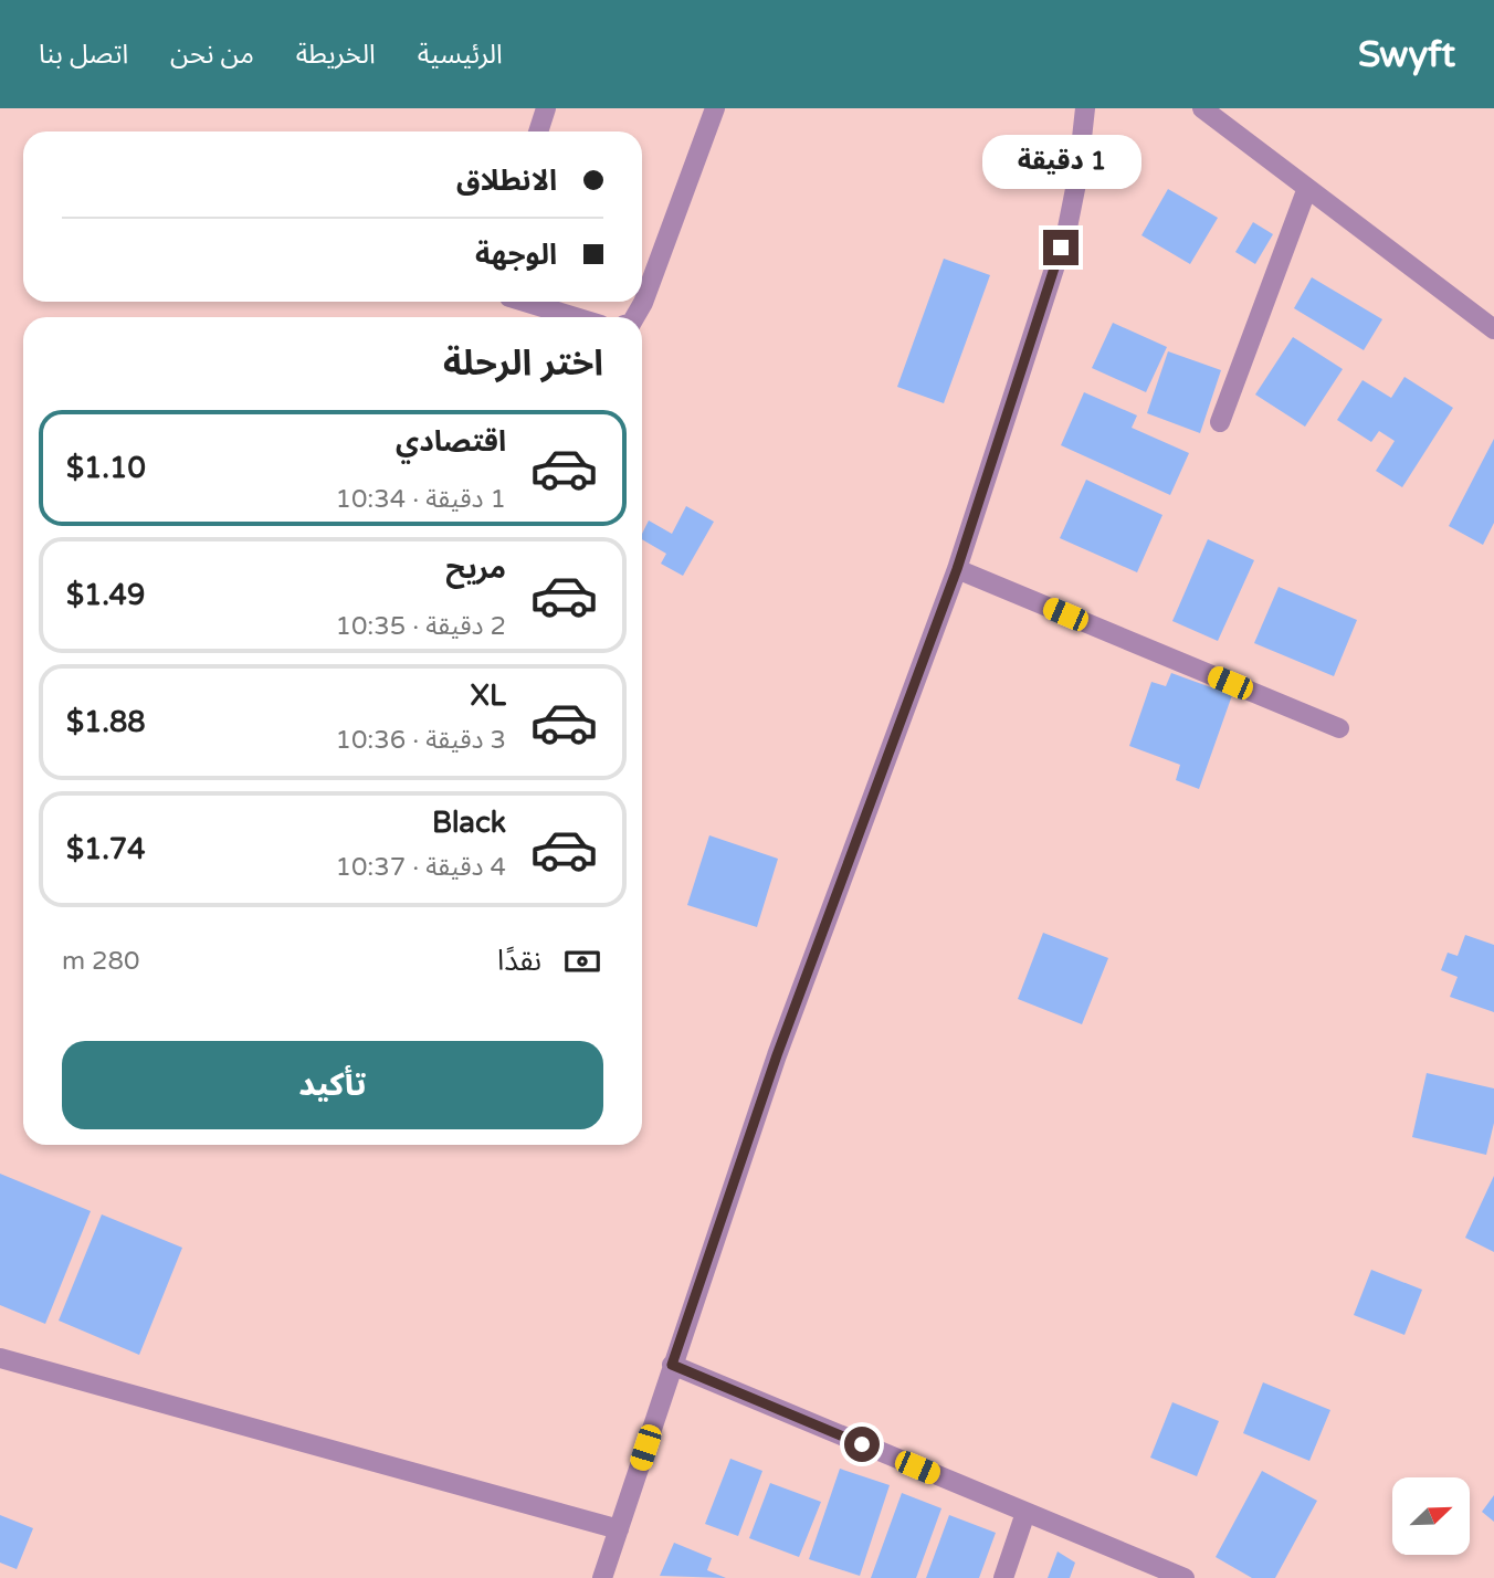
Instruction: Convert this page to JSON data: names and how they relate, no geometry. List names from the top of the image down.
{
  "north": "top right",
  "page": {
    "header": "Swyft",
    "nav": [
      "الرئيسية",
      "الخريطة",
      "من نحن",
      "اتصل بنا"
    ],
    "banner": ["الانطلاق", "الوجهة"],
    "bubble": "1 دقيقة",
    "heading": "اختر الرحلة",
    "list": [
      {
        "name": "اقتصادي",
        "note": "1 دقيقة · 10:34",
        "value": "$1.10"
      },
      {
        "name": "مريح",
        "note": "2 دقيقة · 10:35",
        "value": "$1.49"
      },
      {
        "name": "XL",
        "note": "3 دقيقة · 10:36",
        "value": "$1.88"
      },
      {
        "name": "Black",
        "note": "4 دقيقة · 10:37",
        "value": "$1.74"
      }
    ],
    "pay": ["نقدًا", "280 m"],
    "buttons": "تأكيد"
  }
}
